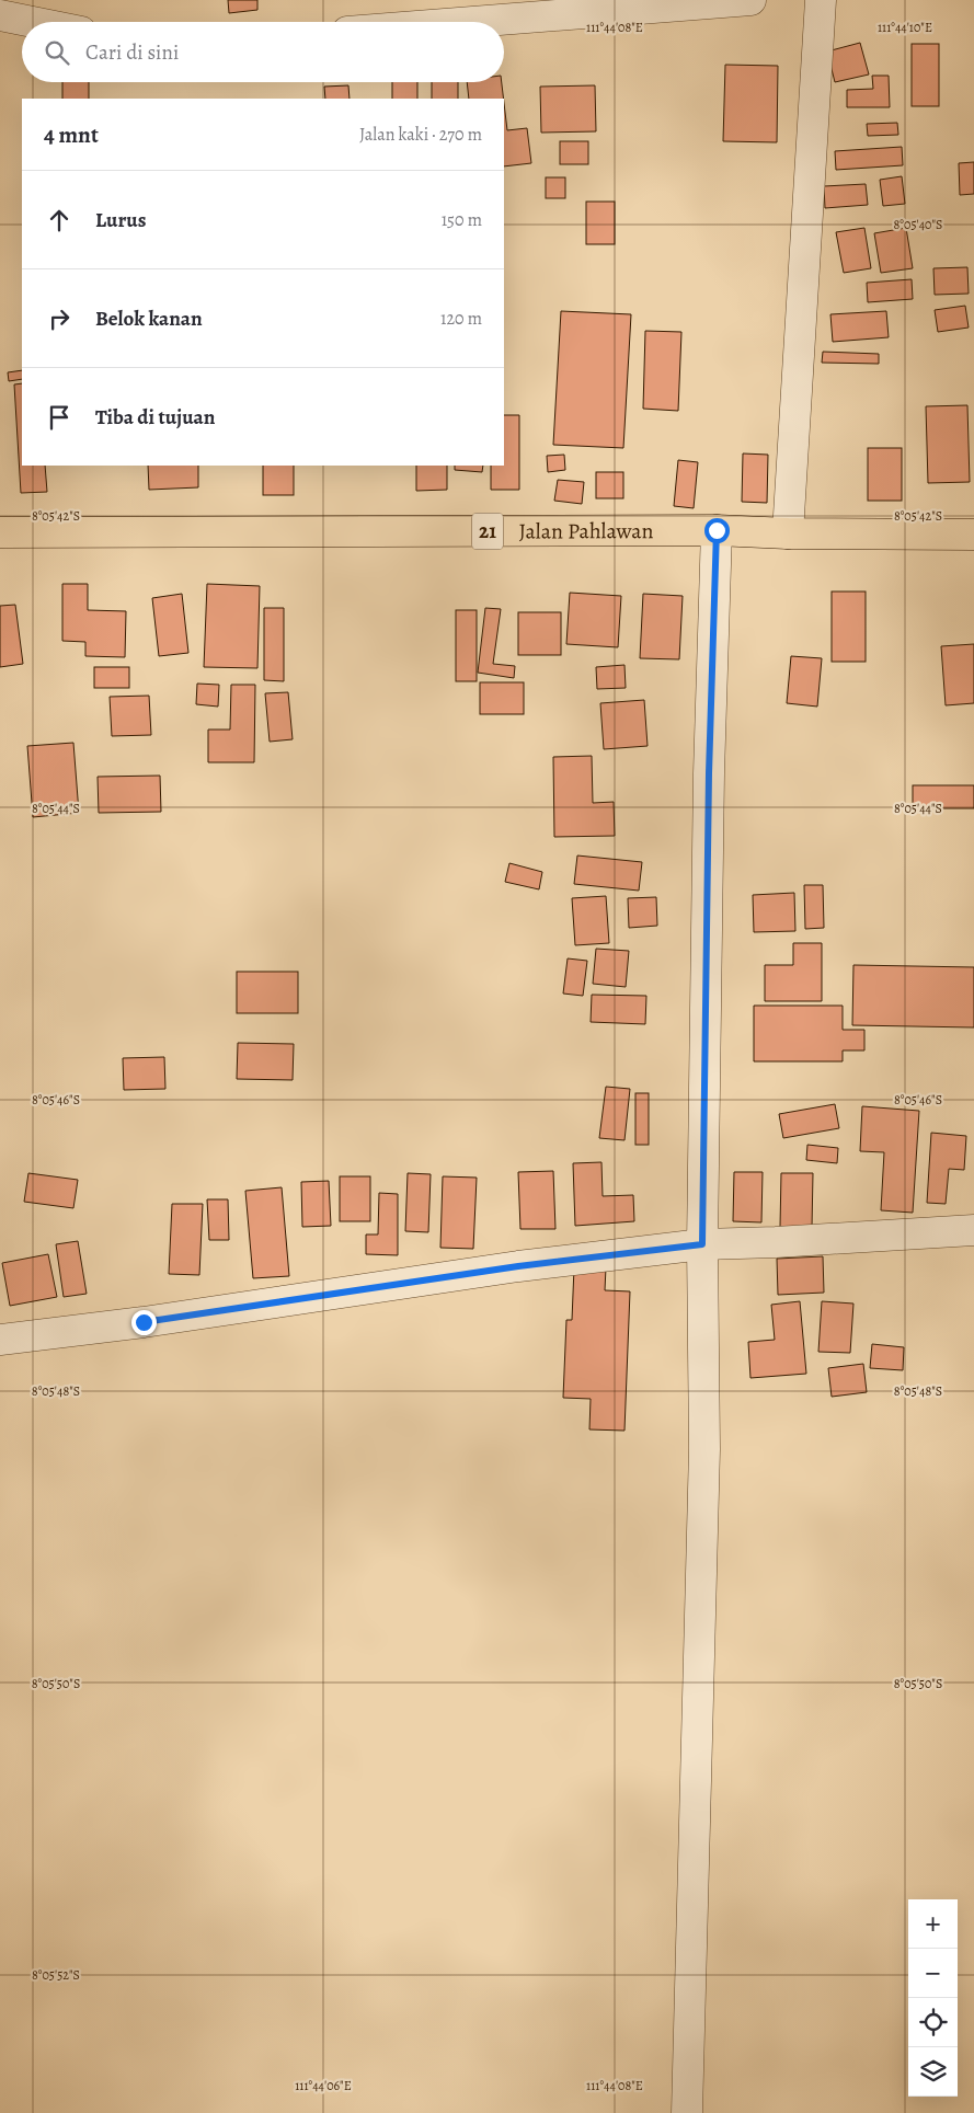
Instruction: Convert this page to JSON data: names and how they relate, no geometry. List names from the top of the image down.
{
  "streets": {
    "highway": ["Jalan Pahlawan", "21"]
  },
  "page": {
    "search": "Cari di sini",
    "heading": ["4 mnt", "Jalan kaki · 270 m"],
    "list": [
      ["Lurus", "150 m"],
      ["Belok kanan", "120 m"],
      "Tiba di tujuan"
    ],
    "map_buttons": ["+", "−"]
  },
  "coordinates": [
    "111°44'08\"E",
    "111°44'10\"E",
    "8°05'40\"S",
    "8°05'42\"S",
    "8°05'44\"S",
    "8°05'46\"S",
    "8°05'48\"S",
    "8°05'50\"S",
    "8°05'52\"S",
    "111°44'06\"E"
  ]
}
